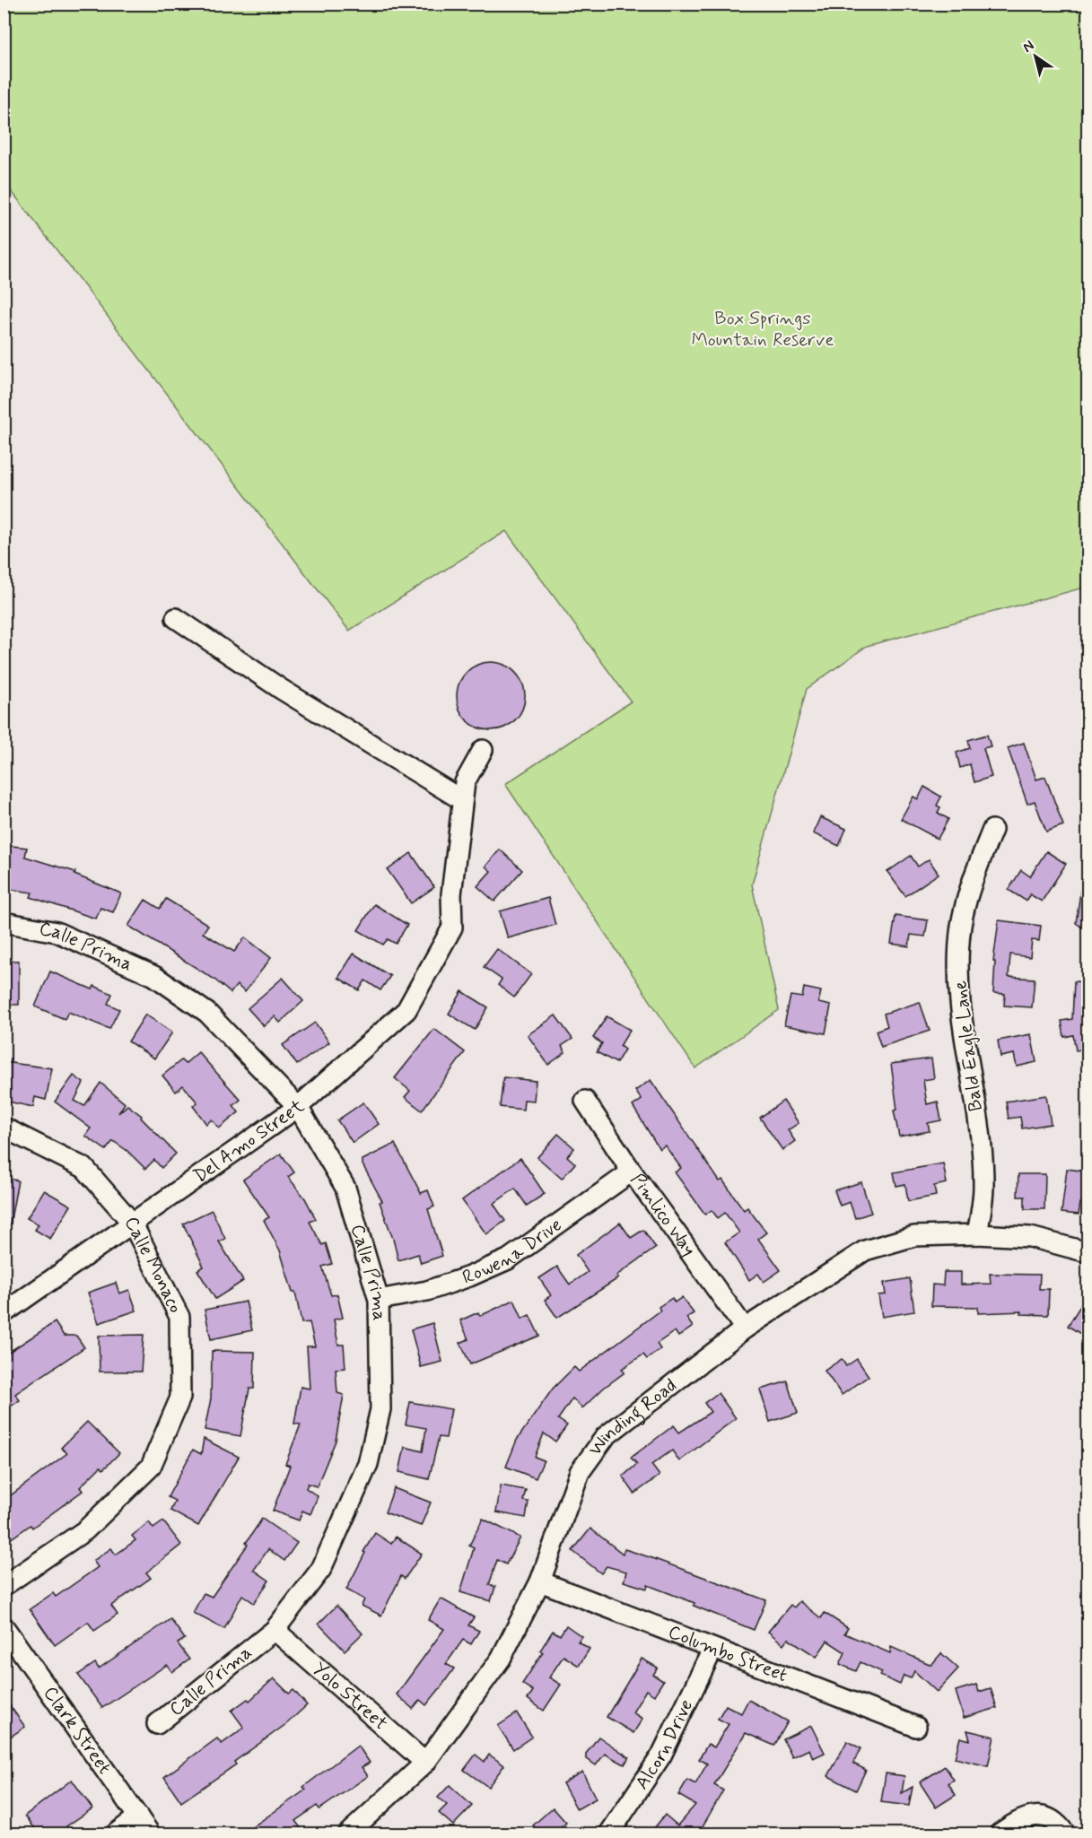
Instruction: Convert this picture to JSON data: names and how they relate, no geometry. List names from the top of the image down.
{
  "streets": {
    "street": [
      "Calle Prima",
      "Bald Eagle Lane",
      "Del Amo Street",
      "Pimlico Way",
      "Rowena Drive",
      "Calle Monaco",
      "Winding Road",
      "Columbo Street",
      "Yolo Street",
      "Clark Street",
      "Alcorn Drive"
    ]
  },
  "crossings": [
    ["Calle Prima", "Del Amo Street"],
    ["Calle Prima", "Rowena Drive"],
    ["Calle Prima", "Yolo Street"],
    ["Bald Eagle Lane", "Winding Road"],
    ["Del Amo Street", "Calle Monaco"],
    ["Pimlico Way", "Rowena Drive"],
    ["Pimlico Way", "Winding Road"],
    ["Winding Road", "Columbo Street"],
    ["Winding Road", "Yolo Street"],
    ["Columbo Street", "Alcorn Drive"]
  ],
  "parks": ["Box Springs Mountain Reserve"],
  "north": "top left"
}
